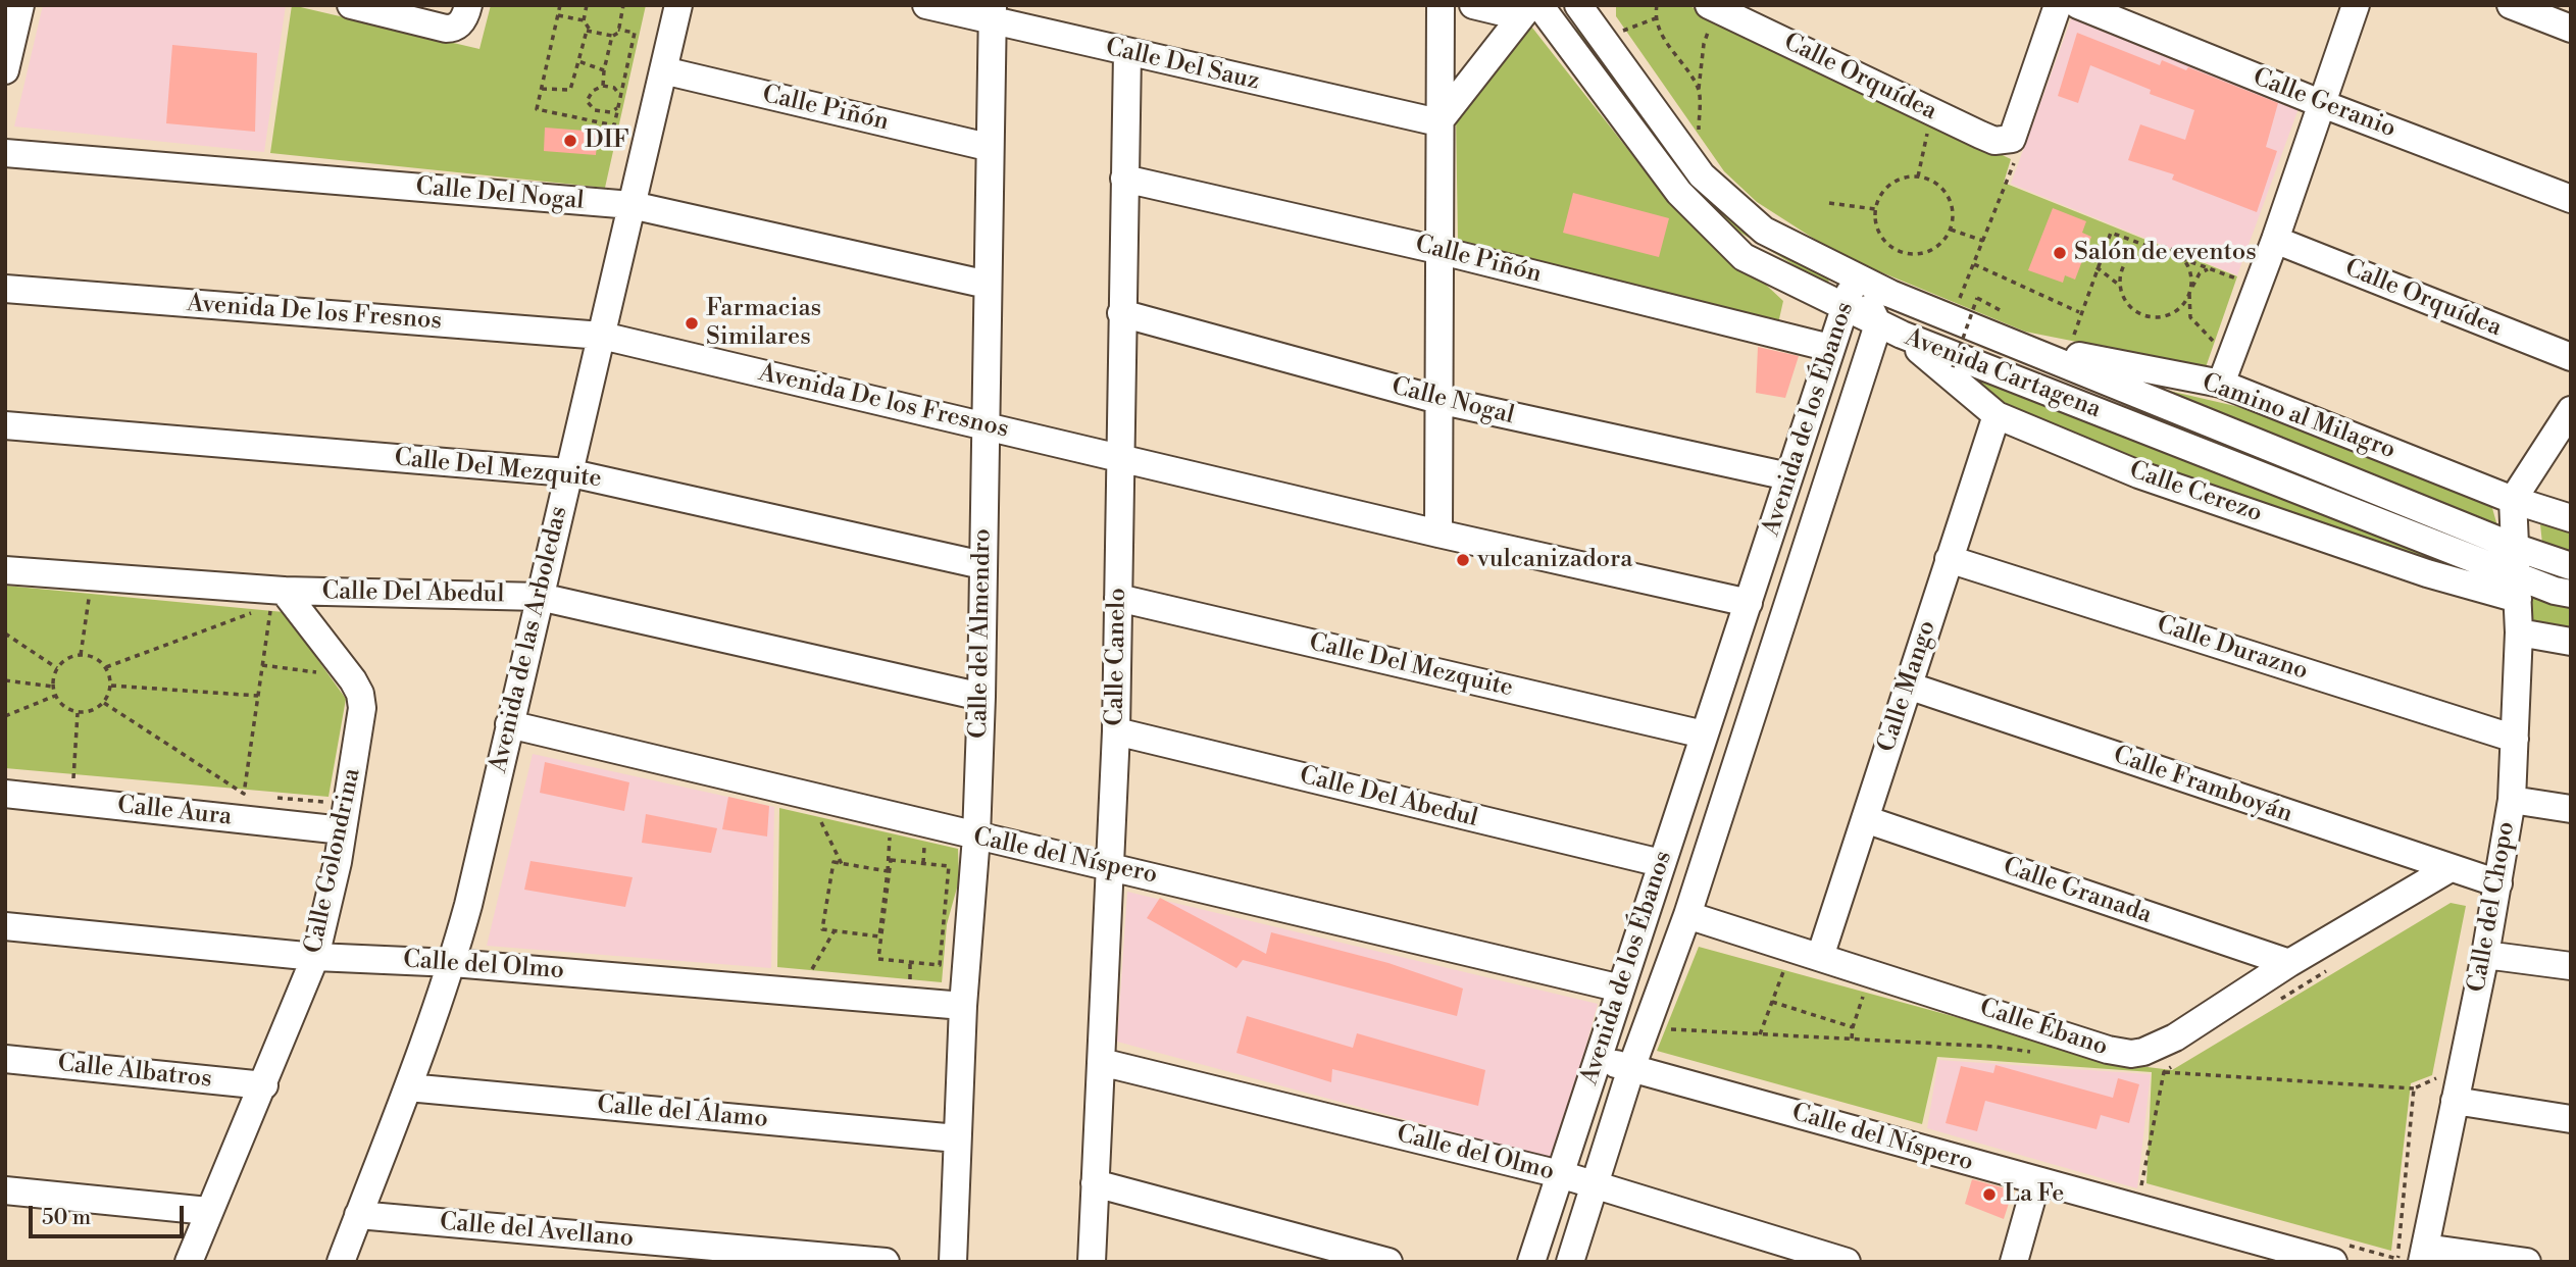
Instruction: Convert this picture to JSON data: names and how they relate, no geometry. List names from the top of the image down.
{
  "streets": {
    "street": [
      "Calle Del Sauz",
      "Calle Orquídea",
      "Calle Geranio",
      "Calle Piñón",
      "Calle Del Nogal",
      "Avenida De los Fresnos",
      "Avenida Cartagena",
      "Calle Nogal",
      "Camino al Milagro",
      "Avenida de los Ébanos",
      "Calle Del Mezquite",
      "Calle Cerezo",
      "Calle Del Abedul",
      "Calle del Almendro",
      "Avenida de las Arboledas",
      "Calle Durazno",
      "Calle Canelo",
      "Calle Mango",
      "Calle Framboyán",
      "Calle Aura",
      "Calle del Níspero",
      "Calle Golondrina",
      "Calle Granada",
      "Calle del Chopo",
      "Calle del Olmo",
      "Calle Ébano",
      "Calle Albatros",
      "Calle del Álamo",
      "Calle del Avellano"
    ]
  },
  "crossings": [
    ["Calle Del Sauz", "Calle del Almendro"],
    ["Calle Del Sauz", "Calle Canelo"],
    ["Calle Piñón", "Avenida de los Ébanos"],
    ["Calle Piñón", "Calle del Almendro"],
    ["Calle Piñón", "Avenida de las Arboledas"],
    ["Calle Piñón", "Calle Canelo"],
    ["Calle Del Nogal", "Calle del Almendro"],
    ["Calle Del Nogal", "Avenida de las Arboledas"],
    ["Avenida De los Fresnos", "Avenida de los Ébanos"],
    ["Avenida De los Fresnos", "Calle del Almendro"],
    ["Avenida De los Fresnos", "Avenida de las Arboledas"],
    ["Avenida De los Fresnos", "Calle Canelo"],
    ["Avenida Cartagena", "Camino al Milagro"],
    ["Avenida Cartagena", "Avenida de los Ébanos"],
    ["Avenida Cartagena", "Calle Cerezo"],
    ["Avenida Cartagena", "Calle del Chopo"],
    ["Calle Nogal", "Avenida de los Ébanos"],
    ["Calle Nogal", "Calle Canelo"],
    ["Camino al Milagro", "Calle del Chopo"],
    ["Avenida de los Ébanos", "Calle Del Mezquite"],
    ["Avenida de los Ébanos", "Calle Cerezo"],
    ["Avenida de los Ébanos", "Calle Del Abedul"],
    ["Avenida de los Ébanos", "Calle del Níspero"],
    ["Avenida de los Ébanos", "Calle del Olmo"],
    ["Avenida de los Ébanos", "Calle Ébano"],
    ["Calle Del Mezquite", "Calle del Almendro"],
    ["Calle Del Mezquite", "Avenida de las Arboledas"],
    ["Calle Del Mezquite", "Calle Canelo"],
    ["Calle Cerezo", "Calle Mango"],
    ["Calle Cerezo", "Calle del Chopo"],
    ["Calle Del Abedul", "Calle del Almendro"],
    ["Calle Del Abedul", "Avenida de las Arboledas"],
    ["Calle Del Abedul", "Calle Canelo"],
    ["Calle Del Abedul", "Calle Golondrina"],
    ["Calle del Almendro", "Calle del Níspero"],
    ["Calle del Almendro", "Calle del Olmo"],
    ["Calle del Almendro", "Calle del Álamo"],
    ["Avenida de las Arboledas", "Calle del Níspero"],
    ["Avenida de las Arboledas", "Calle del Olmo"],
    ["Avenida de las Arboledas", "Calle del Álamo"],
    ["Avenida de las Arboledas", "Calle del Avellano"],
    ["Calle Durazno", "Calle Mango"],
    ["Calle Durazno", "Calle del Chopo"],
    ["Calle Canelo", "Calle del Níspero"],
    ["Calle Canelo", "Calle del Olmo"],
    ["Calle Mango", "Calle Framboyán"],
    ["Calle Mango", "Calle Granada"],
    ["Calle Mango", "Calle Ébano"],
    ["Calle Framboyán", "Calle del Chopo"],
    ["Calle Framboyán", "Calle Ébano"],
    ["Calle Aura", "Calle Golondrina"],
    ["Calle Golondrina", "Calle del Olmo"],
    ["Calle Golondrina", "Calle Albatros"],
    ["Calle Granada", "Calle Ébano"]
  ],
  "places": [
    "DIF",
    "Salón de eventos",
    "Farmacias Similares",
    "vulcanizadora",
    "La Fe"
  ],
  "scale_bar": "50 m"
}
